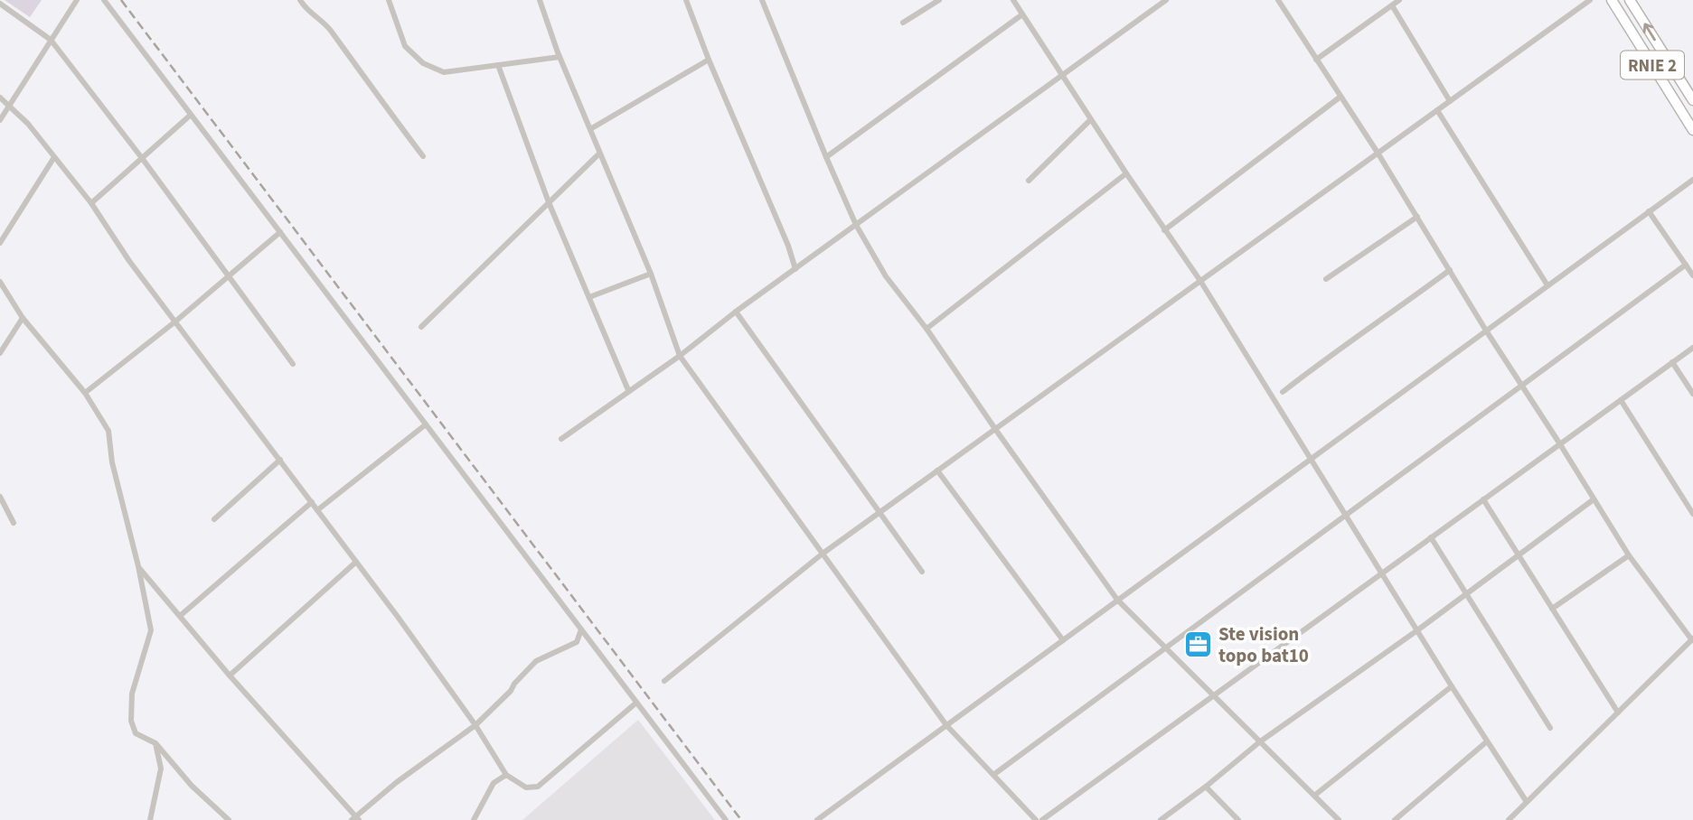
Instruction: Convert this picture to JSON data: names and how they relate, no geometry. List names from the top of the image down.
{
  "streets": {
    "main road": ["RNIE 2"]
  },
  "places": {
    "office": ["Ste vision topo bat10"]
  }
}
